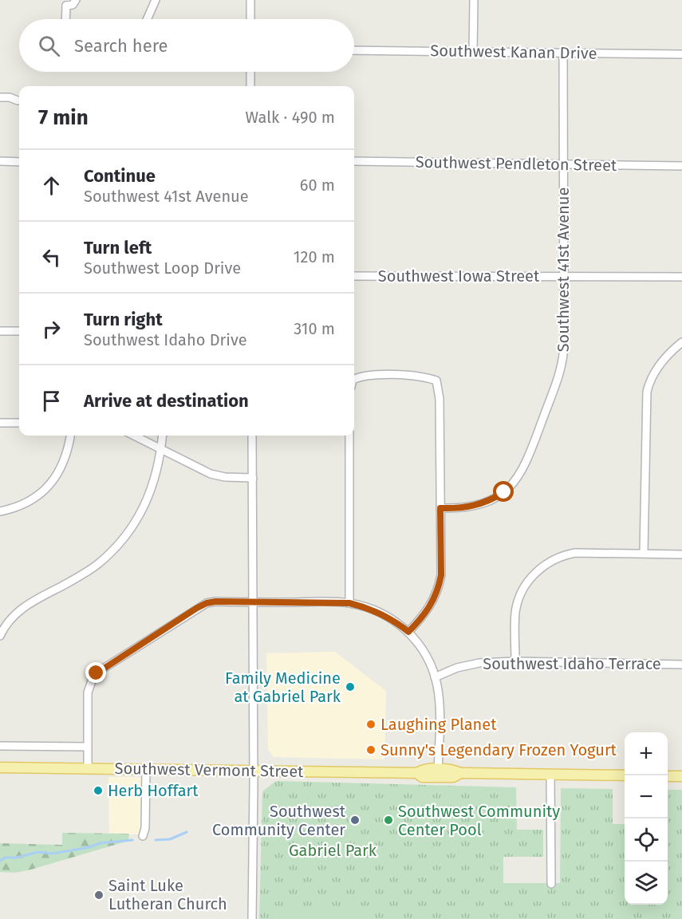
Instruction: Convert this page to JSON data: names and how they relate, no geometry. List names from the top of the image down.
{
  "streets": {
    "main road": ["Southwest Vermont Street"],
    "street": [
      "Southwest Kanan Drive",
      "Southwest Pendleton Street",
      "Southwest 41st Avenue",
      "Southwest Iowa Street",
      "Southwest Idaho Terrace"
    ]
  },
  "crossings": [
    ["Southwest Kanan Drive", "Southwest 41st Avenue"],
    ["Southwest Pendleton Street", "Southwest 41st Avenue"],
    ["Southwest 41st Avenue", "Southwest Iowa Street"]
  ],
  "parks": ["Gabriel Park"],
  "places": [
    "Family Medicine at Gabriel Park",
    "Laughing Planet",
    "Sunny's Legendary Frozen Yogurt",
    "Herb Hoffart",
    "Southwest Community Center",
    "Southwest Community Center Pool",
    "Saint Luke Lutheran Church"
  ],
  "page": {
    "search": "Search here",
    "heading": ["7 min", "Walk · 490 m"],
    "list": [
      ["Continue", "Southwest 41st Avenue", "60 m"],
      ["Turn left", "Southwest Loop Drive", "120 m"],
      ["Turn right", "Southwest Idaho Drive", "310 m"],
      "Arrive at destination"
    ],
    "map_buttons": ["+", "−"]
  }
}
